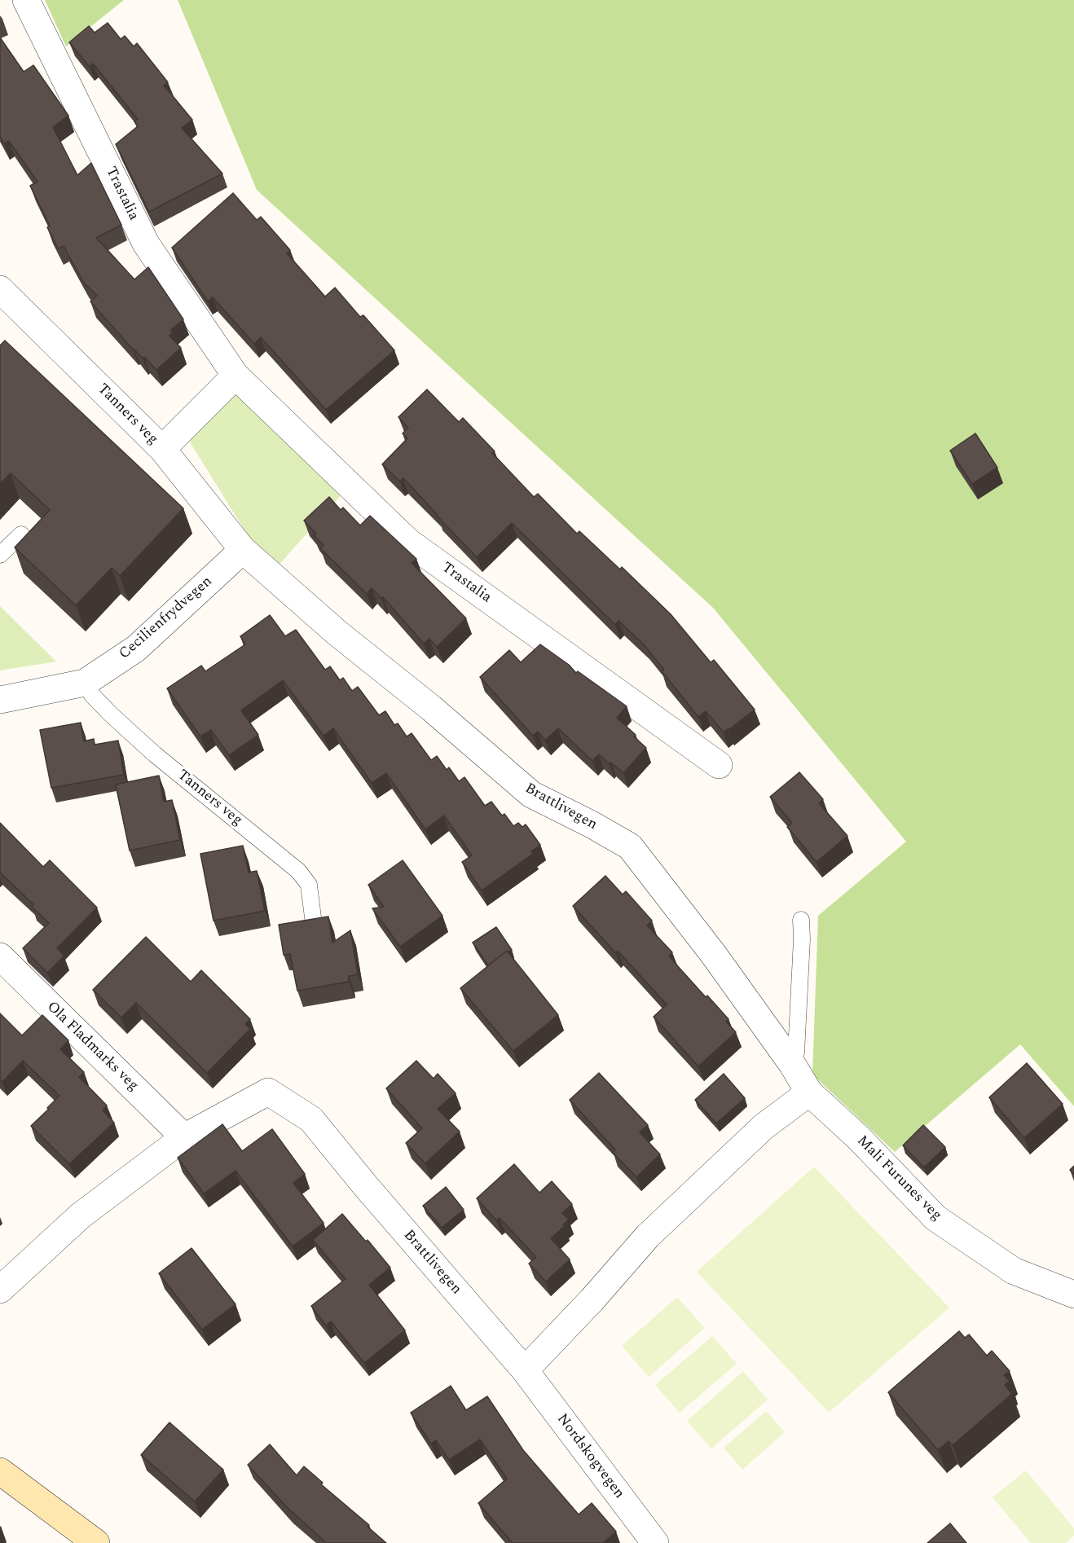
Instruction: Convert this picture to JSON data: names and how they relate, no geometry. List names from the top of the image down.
{
  "streets": {
    "street": [
      "Trastalia",
      "Tanners veg",
      "Cecilienfrydvegen",
      "Brattlivegen",
      "Ola Fladmarks veg",
      "Mali Furunes veg",
      "Nordskogvegen"
    ]
  },
  "crossings": [
    ["Tanners veg", "Cecilienfrydvegen"],
    ["Tanners veg", "Brattlivegen"],
    ["Cecilienfrydvegen", "Brattlivegen"],
    ["Brattlivegen", "Ola Fladmarks veg"],
    ["Brattlivegen", "Mali Furunes veg"],
    ["Brattlivegen", "Nordskogvegen"]
  ]
}
